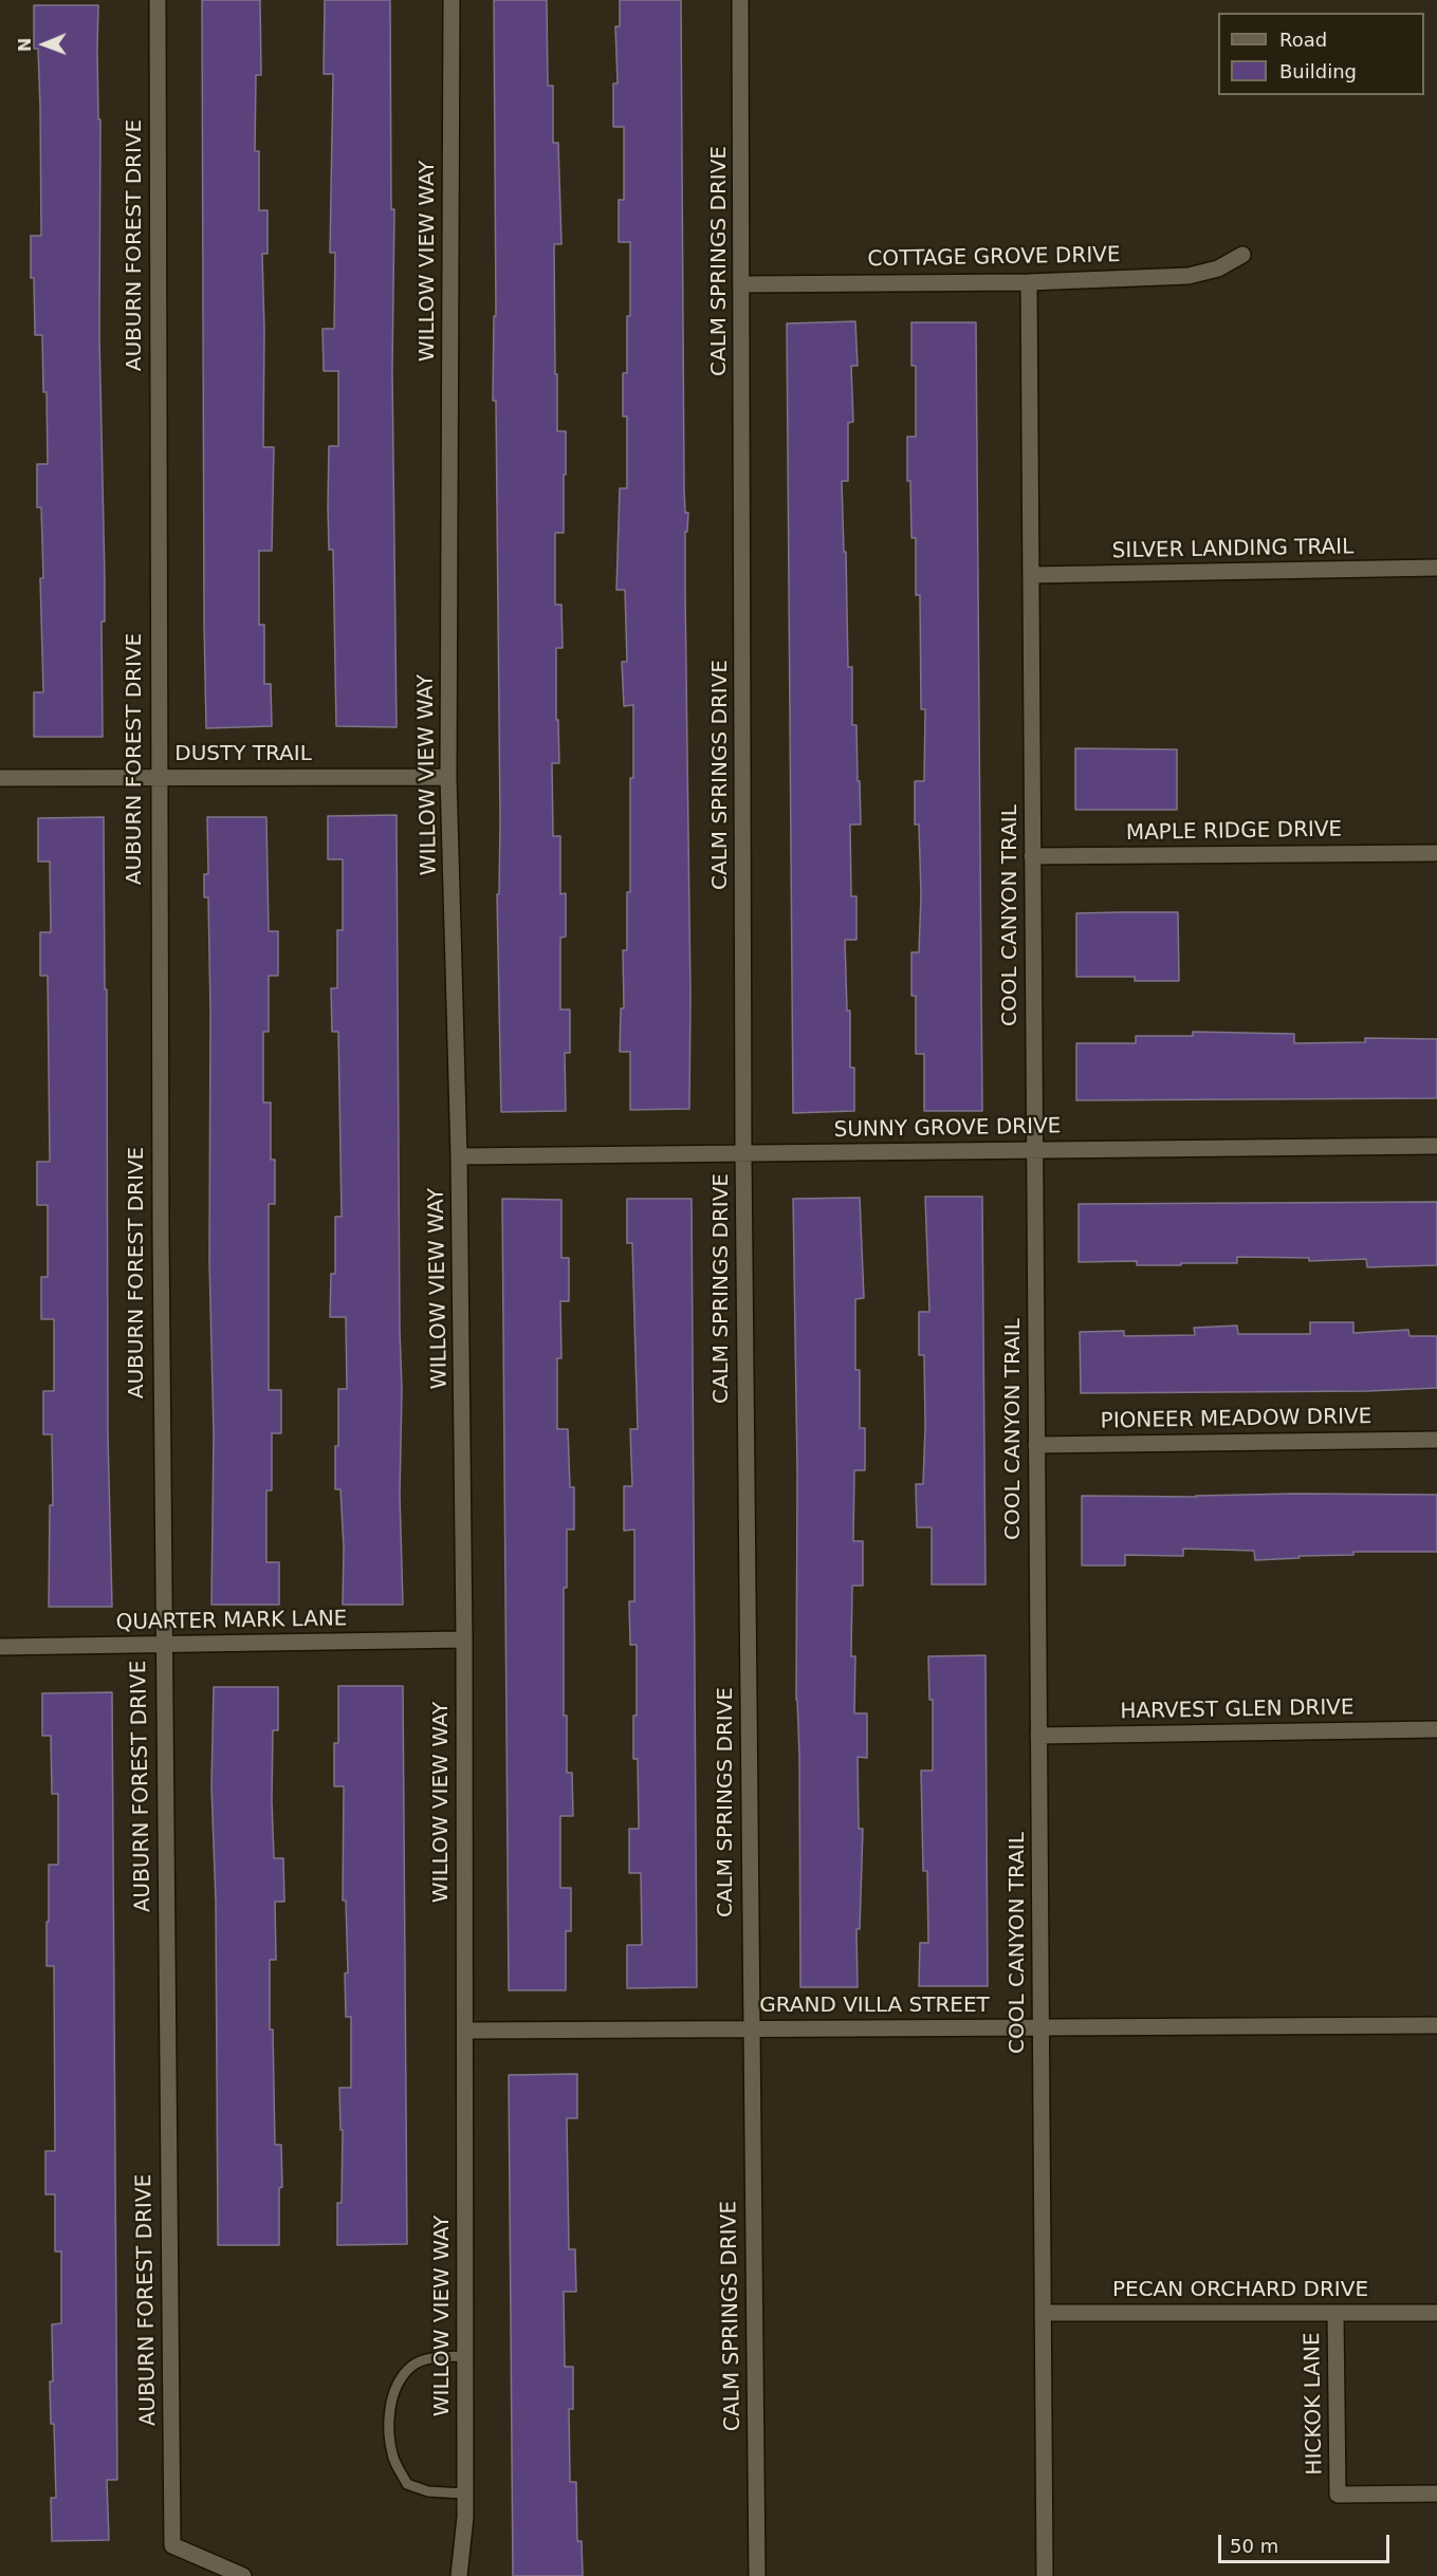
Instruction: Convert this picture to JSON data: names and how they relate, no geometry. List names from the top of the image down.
{
  "streets": {
    "street": [
      "AUBURN FOREST DRIVE",
      "COTTAGE GROVE DRIVE",
      "WILLOW VIEW WAY",
      "CALM SPRINGS DRIVE",
      "SILVER LANDING TRAIL",
      "DUSTY TRAIL",
      "MAPLE RIDGE DRIVE",
      "COOL CANYON TRAIL",
      "SUNNY GROVE DRIVE",
      "PIONEER MEADOW DRIVE",
      "QUARTER MARK LANE",
      "HARVEST GLEN DRIVE",
      "GRAND VILLA STREET",
      "PECAN ORCHARD DRIVE",
      "HICKOK LANE"
    ]
  },
  "crossings": [
    ["AUBURN FOREST DRIVE", "DUSTY TRAIL"],
    ["AUBURN FOREST DRIVE", "QUARTER MARK LANE"],
    ["COTTAGE GROVE DRIVE", "CALM SPRINGS DRIVE"],
    ["COTTAGE GROVE DRIVE", "COOL CANYON TRAIL"],
    ["WILLOW VIEW WAY", "DUSTY TRAIL"],
    ["WILLOW VIEW WAY", "SUNNY GROVE DRIVE"],
    ["WILLOW VIEW WAY", "QUARTER MARK LANE"],
    ["WILLOW VIEW WAY", "GRAND VILLA STREET"],
    ["CALM SPRINGS DRIVE", "SUNNY GROVE DRIVE"],
    ["CALM SPRINGS DRIVE", "GRAND VILLA STREET"],
    ["SILVER LANDING TRAIL", "COOL CANYON TRAIL"],
    ["MAPLE RIDGE DRIVE", "COOL CANYON TRAIL"],
    ["COOL CANYON TRAIL", "SUNNY GROVE DRIVE"],
    ["COOL CANYON TRAIL", "PIONEER MEADOW DRIVE"],
    ["COOL CANYON TRAIL", "HARVEST GLEN DRIVE"],
    ["COOL CANYON TRAIL", "GRAND VILLA STREET"],
    ["COOL CANYON TRAIL", "PECAN ORCHARD DRIVE"],
    ["PECAN ORCHARD DRIVE", "HICKOK LANE"]
  ],
  "legend": ["Road", "Building"],
  "scale_bar": "50 m",
  "north": "left"
}
